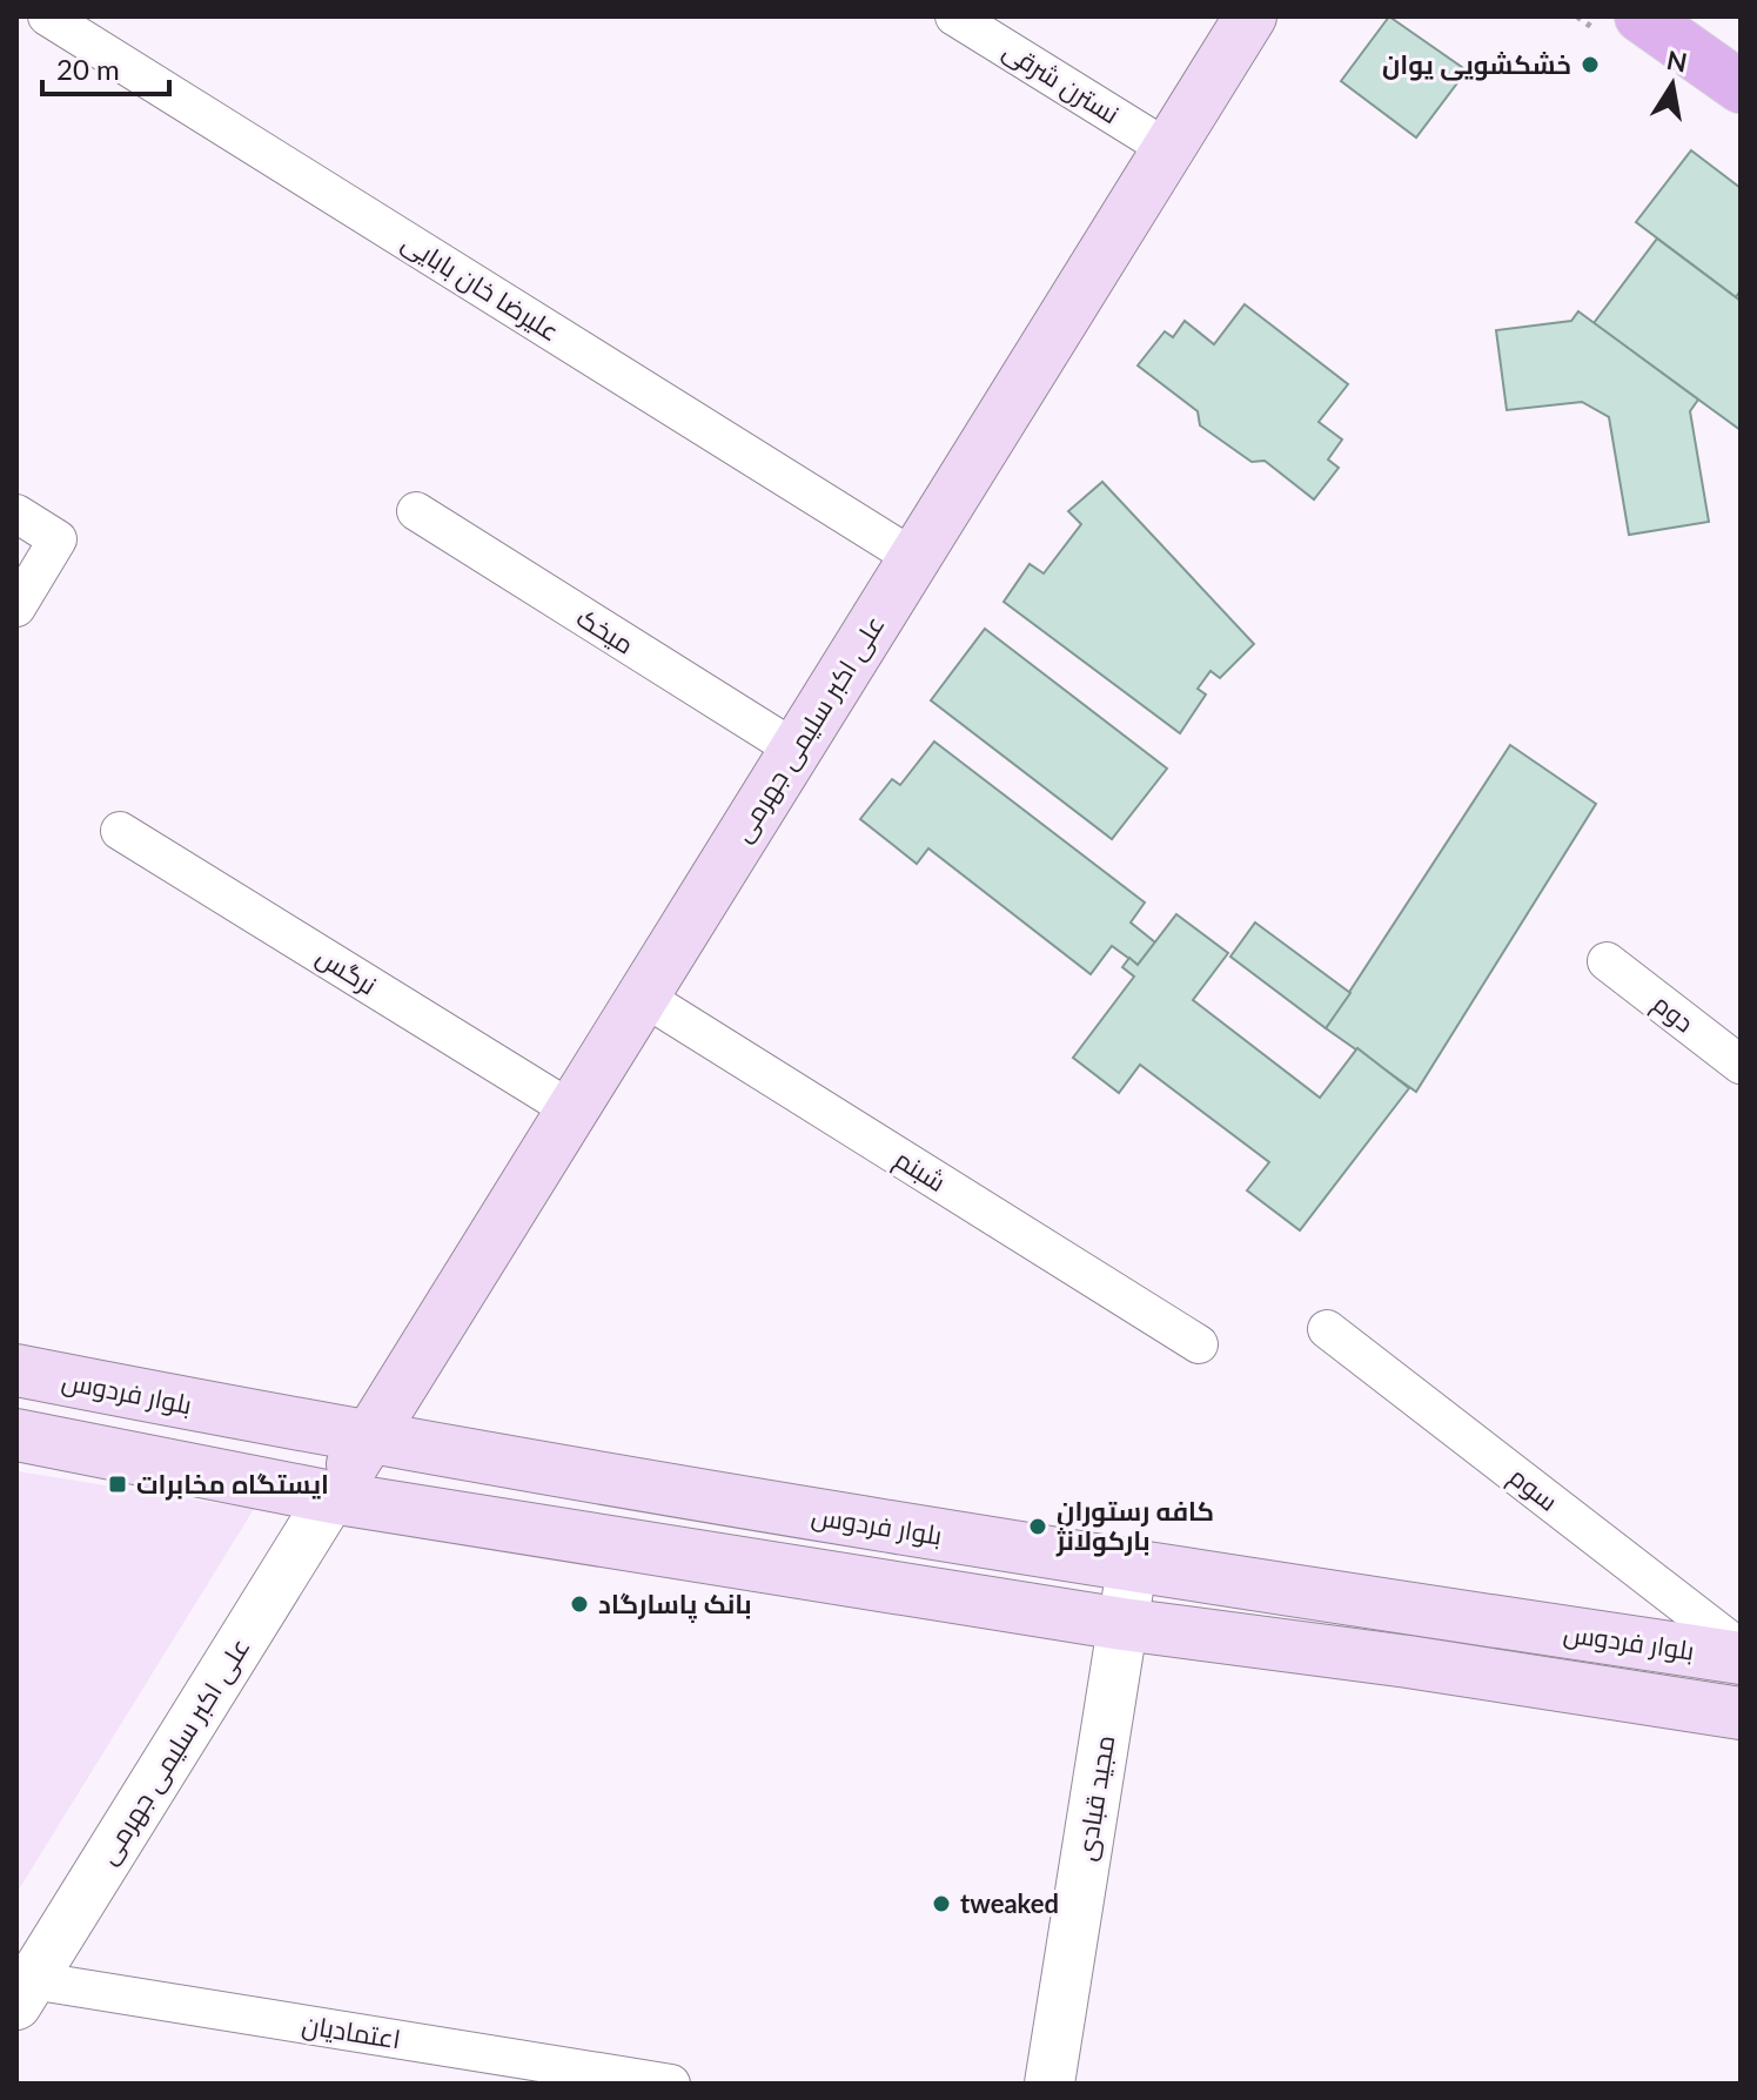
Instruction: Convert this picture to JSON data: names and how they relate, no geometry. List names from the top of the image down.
{
  "streets": {
    "main road": ["علی اکبر سلیمی جهرمی", "بلوار فردوس"],
    "street": [
      "نسترن شرقی",
      "علیرضا خان بابایی",
      "میخک",
      "نرگس",
      "دوم",
      "شبنم",
      "سوم",
      "مجید قبادی",
      "اعتمادیان"
    ]
  },
  "crossings": [
    ["نسترن شرقی", "علی اکبر سلیمی جهرمی"],
    ["علیرضا خان بابایی", "علی اکبر سلیمی جهرمی"],
    ["میخک", "علی اکبر سلیمی جهرمی"],
    ["علی اکبر سلیمی جهرمی", "نرگس"],
    ["علی اکبر سلیمی جهرمی", "شبنم"],
    ["علی اکبر سلیمی جهرمی", "بلوار فردوس"],
    ["علی اکبر سلیمی جهرمی", "اعتمادیان"],
    ["بلوار فردوس", "مجید قبادی"]
  ],
  "places": {
    "other": [
      "خشکشویی یوان",
      "کافه رستوران بارکولانژ",
      "بانک پاسارگاد",
      "tweaked"
    ],
    "transit": ["ایستگاه مخابرات"]
  },
  "scale_bar": "20 m",
  "north": "top"
}
